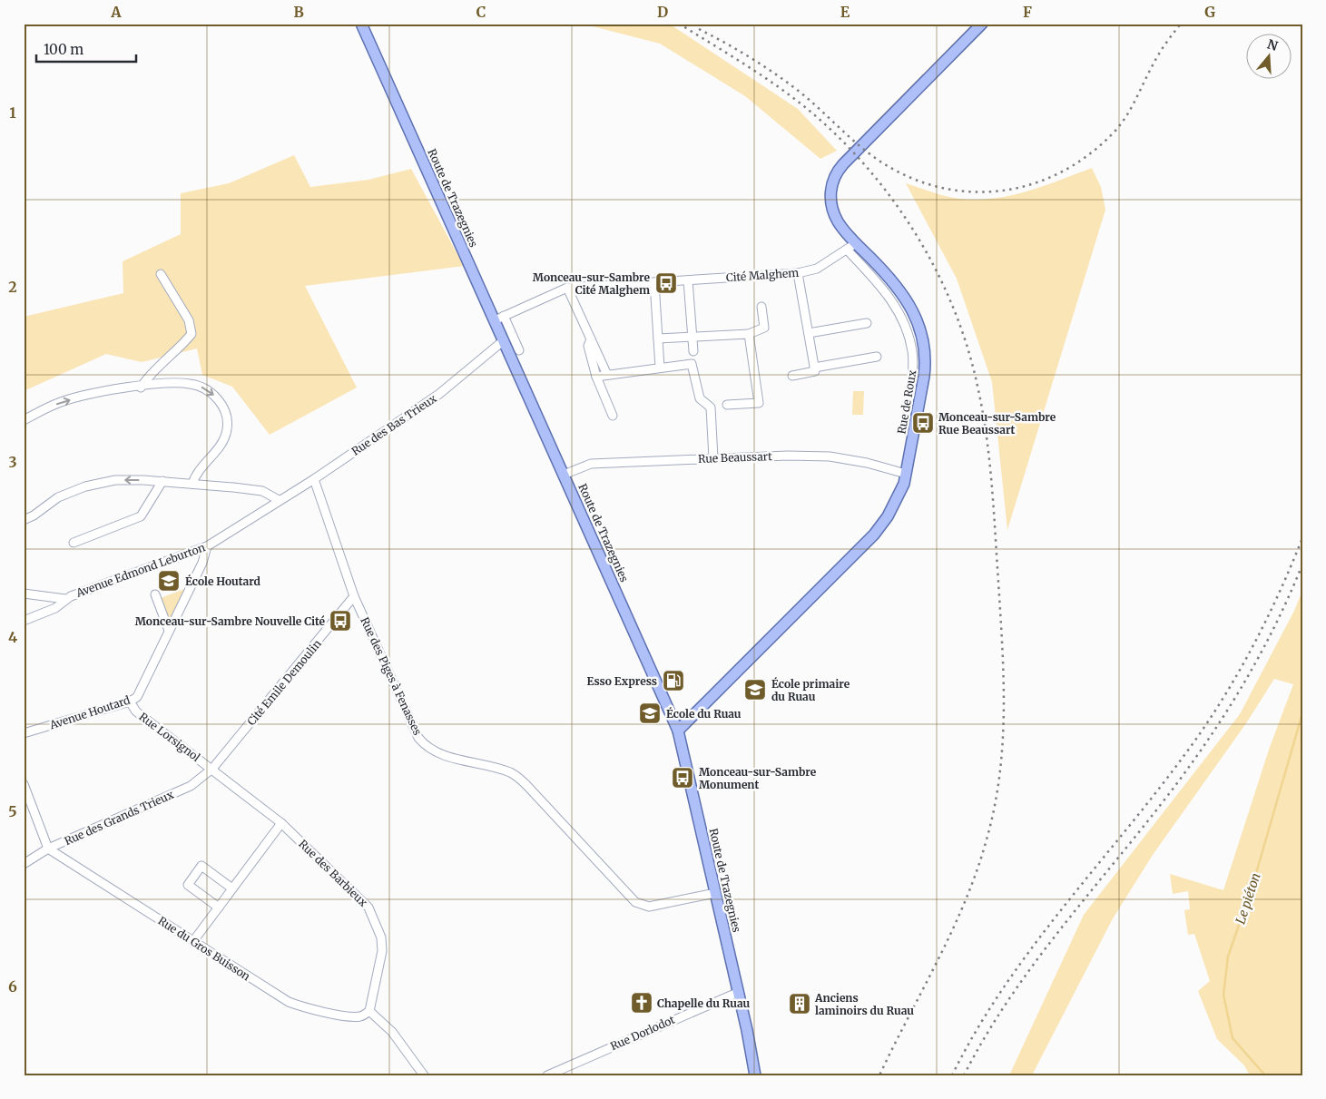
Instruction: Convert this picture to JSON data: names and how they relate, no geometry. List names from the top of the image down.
{
  "streets": {
    "main road": ["Route de Trazegnies", "Rue de Roux"],
    "street": [
      "Cité Malghem",
      "Rue des Bas Trieux",
      "Rue Beaussart",
      "Avenue Edmond Leburton",
      "Rue des Piges à Fenasses",
      "Cité Emile Demoulin",
      "Avenue Houtard",
      "Rue Lorsignol",
      "Rue des Grands Trieux",
      "Rue des Barbieux",
      "Rue du Gros Buisson",
      "Rue Dorlodot"
    ]
  },
  "crossings": [
    ["Route de Trazegnies", "Cité Malghem"],
    ["Route de Trazegnies", "Rue de Roux"],
    ["Route de Trazegnies", "Rue des Bas Trieux"],
    ["Route de Trazegnies", "Rue Beaussart"],
    ["Route de Trazegnies", "Rue des Piges à Fenasses"],
    ["Route de Trazegnies", "Rue Dorlodot"],
    ["Cité Malghem", "Rue de Roux"],
    ["Rue de Roux", "Rue Beaussart"],
    ["Rue des Bas Trieux", "Avenue Edmond Leburton"],
    ["Rue des Bas Trieux", "Rue des Piges à Fenasses"],
    ["Avenue Edmond Leburton", "Avenue Houtard"],
    ["Rue des Piges à Fenasses", "Cité Emile Demoulin"],
    ["Cité Emile Demoulin", "Rue Lorsignol"],
    ["Cité Emile Demoulin", "Rue des Grands Trieux"],
    ["Cité Emile Demoulin", "Rue des Barbieux"],
    ["Avenue Houtard", "Rue Lorsignol"],
    ["Rue Lorsignol", "Rue des Grands Trieux"],
    ["Rue Lorsignol", "Rue des Barbieux"],
    ["Rue des Grands Trieux", "Rue des Barbieux"],
    ["Rue des Grands Trieux", "Rue du Gros Buisson"],
    ["Rue des Barbieux", "Rue du Gros Buisson"]
  ],
  "water": ["Le piéton"],
  "places": {
    "bus stop": [
      "Monceau-sur-Sambre Cité Malghem",
      "Monceau-sur-Sambre Rue Beaussart",
      "Monceau-sur-Sambre Nouvelle Cité",
      "Monceau-sur-Sambre Monument"
    ],
    "school or university": ["École Houtard", "École primaire du Ruau", "École du Ruau"],
    "fuel station": ["Esso Express"],
    "church": ["Chapelle du Ruau"],
    "building": ["Anciens laminoirs du Ruau"]
  },
  "scale_bar": "100 m",
  "north": "top",
  "grid": {
    "columns": [
      "A",
      "B",
      "C",
      "D",
      "E",
      "F",
      "G"
    ],
    "rows": [
      "1",
      "2",
      "3",
      "4",
      "5",
      "6"
    ]
  }
}
